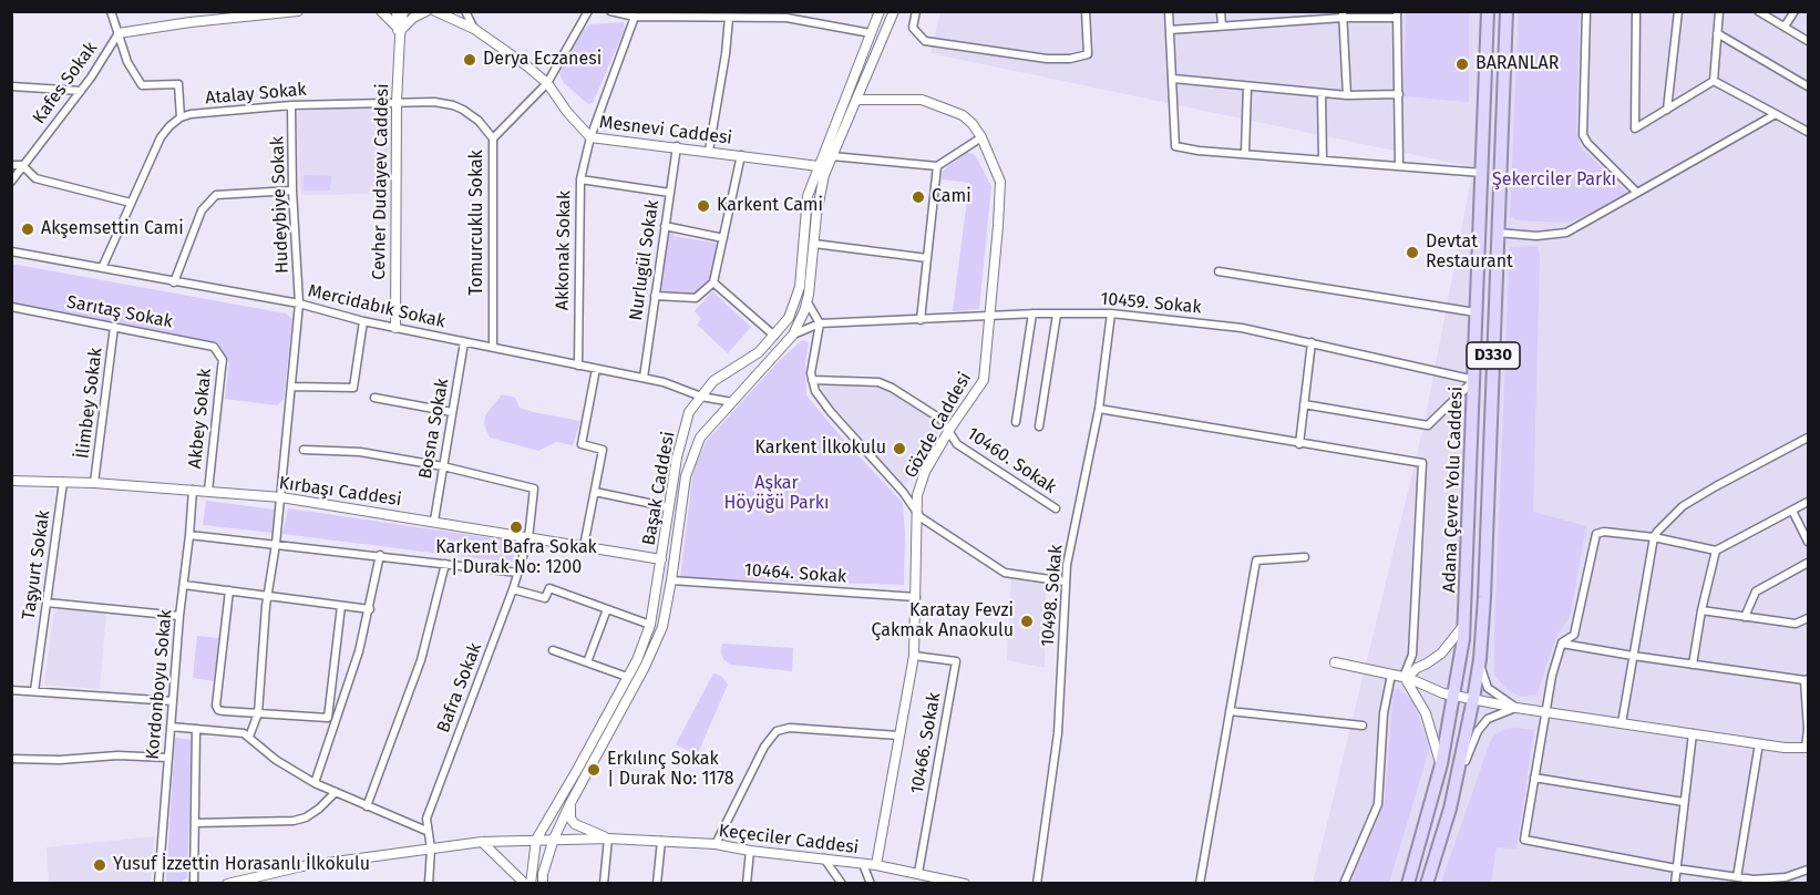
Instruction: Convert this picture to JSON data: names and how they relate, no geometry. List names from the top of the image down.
{
  "streets": {
    "highway": ["D330", "Adana Çevre Yolu Caddesi"],
    "street": [
      "Kafes Sokak",
      "Atalay Sokak",
      "Mesnevi Caddesi",
      "Cevher Dudayev Caddesi",
      "Hudeybiye Sokak",
      "Tomurcuklu Sokak",
      "Akkonak Sokak",
      "Nurlugül Sokak",
      "10459. Sokak",
      "Mercidabık Sokak",
      "Sarıtaş Sokak",
      "İlimbey Sokak",
      "Akbey Sokak",
      "Gözde Caddesi",
      "Bosna Sokak",
      "10460. Sokak",
      "Başak Caddesi",
      "Kırbaşı Caddesi",
      "Taşyurt Sokak",
      "10464. Sokak",
      "10498. Sokak",
      "Kordonboyu Sokak",
      "Bafra Sokak",
      "10466. Sokak",
      "Keçeciler Caddesi"
    ]
  },
  "crossings": [
    ["Atalay Sokak", "Cevher Dudayev Caddesi"],
    ["Atalay Sokak", "Hudeybiye Sokak"],
    ["Atalay Sokak", "Tomurcuklu Sokak"],
    ["Atalay Sokak", "Mercidabık Sokak"],
    ["Mesnevi Caddesi", "Tomurcuklu Sokak"],
    ["Mesnevi Caddesi", "Akkonak Sokak"],
    ["Mesnevi Caddesi", "Nurlugül Sokak"],
    ["Mesnevi Caddesi", "Başak Caddesi"],
    ["Cevher Dudayev Caddesi", "Mercidabık Sokak"],
    ["Hudeybiye Sokak", "Mercidabık Sokak"],
    ["Hudeybiye Sokak", "Kırbaşı Caddesi"],
    ["Tomurcuklu Sokak", "Mercidabık Sokak"],
    ["Akkonak Sokak", "Mercidabık Sokak"],
    ["Nurlugül Sokak", "Mercidabık Sokak"],
    ["10459. Sokak", "Gözde Caddesi"],
    ["10459. Sokak", "Başak Caddesi"],
    ["10459. Sokak", "Adana Çevre Yolu Caddesi"],
    ["10459. Sokak", "10498. Sokak"],
    ["Mercidabık Sokak", "Bosna Sokak"],
    ["Mercidabık Sokak", "Başak Caddesi"],
    ["Sarıtaş Sokak", "İlimbey Sokak"],
    ["Sarıtaş Sokak", "Akbey Sokak"],
    ["İlimbey Sokak", "Kırbaşı Caddesi"],
    ["Akbey Sokak", "Kırbaşı Caddesi"],
    ["Gözde Caddesi", "10460. Sokak"],
    ["Gözde Caddesi", "Başak Caddesi"],
    ["Gözde Caddesi", "10464. Sokak"],
    ["Gözde Caddesi", "10466. Sokak"],
    ["Gözde Caddesi", "Keçeciler Caddesi"],
    ["Bosna Sokak", "Kırbaşı Caddesi"],
    ["Bosna Sokak", "Bafra Sokak"],
    ["Başak Caddesi", "Kırbaşı Caddesi"],
    ["Başak Caddesi", "10464. Sokak"],
    ["Başak Caddesi", "Keçeciler Caddesi"],
    ["Kırbaşı Caddesi", "Taşyurt Sokak"],
    ["Kırbaşı Caddesi", "Kordonboyu Sokak"],
    ["Kırbaşı Caddesi", "Bafra Sokak"],
    ["10466. Sokak", "Keçeciler Caddesi"]
  ],
  "parks": ["Şekerciler Parkı", "Aşkar Höyüğü Parkı"],
  "places": [
    "Derya Eczanesi",
    "BARANLAR",
    "Cami",
    "Karkent Cami",
    "Akşemsettin Cami",
    "Devtat Restaurant",
    "Karkent İlkokulu",
    "Karkent Bafra Sokak | Durak No: 1200",
    "Karatay Fevzi Çakmak Anaokulu",
    "Erkılınç Sokak | Durak No: 1178",
    "Yusuf İzzettin Horasanlı İlkokulu"
  ]
}
